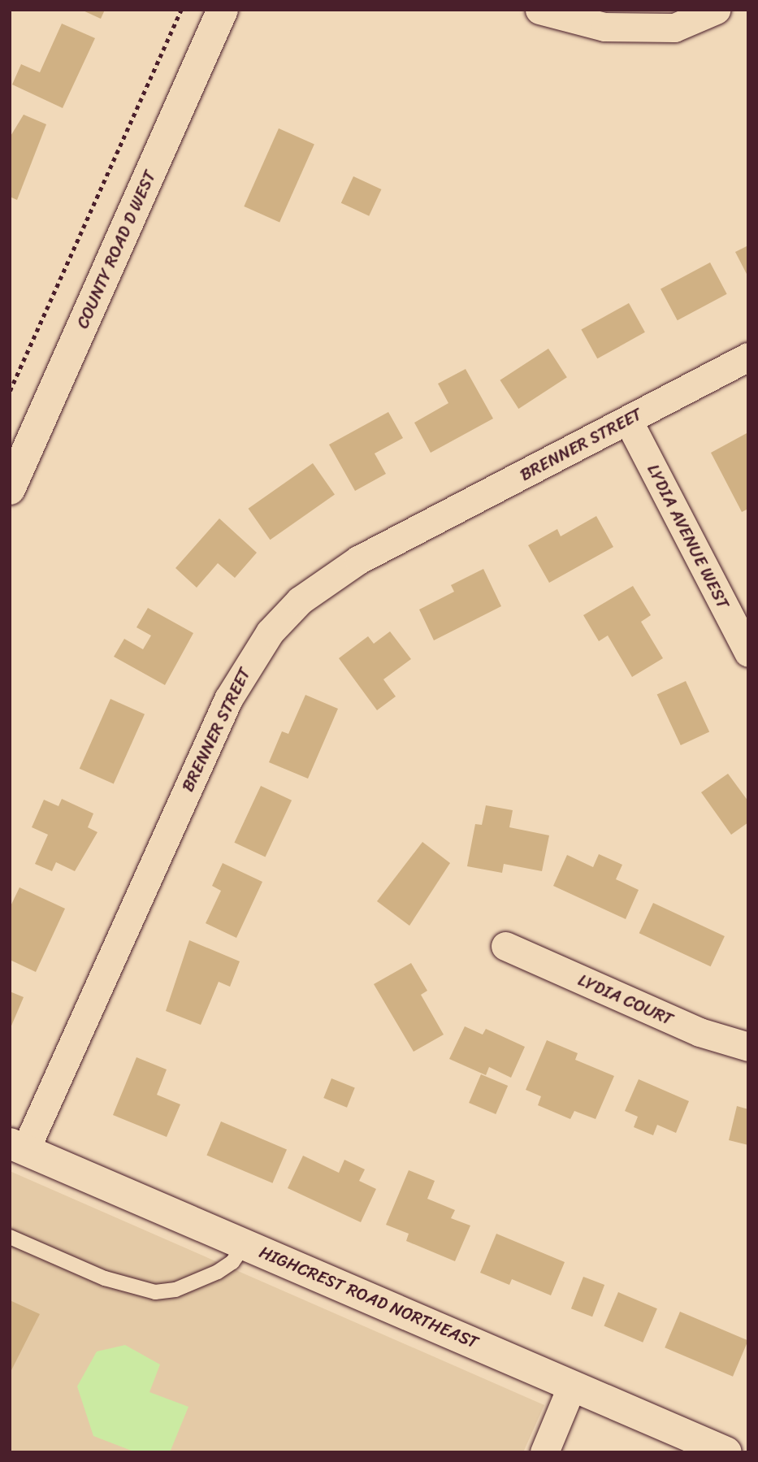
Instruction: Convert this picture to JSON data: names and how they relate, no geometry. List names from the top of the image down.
{
  "streets": {
    "street": [
      "COUNTY ROAD D WEST",
      "BRENNER STREET",
      "LYDIA AVENUE WEST",
      "LYDIA COURT",
      "HIGHCREST ROAD NORTHEAST"
    ]
  },
  "crossings": [
    ["BRENNER STREET", "LYDIA AVENUE WEST"],
    ["BRENNER STREET", "HIGHCREST ROAD NORTHEAST"]
  ]
}
